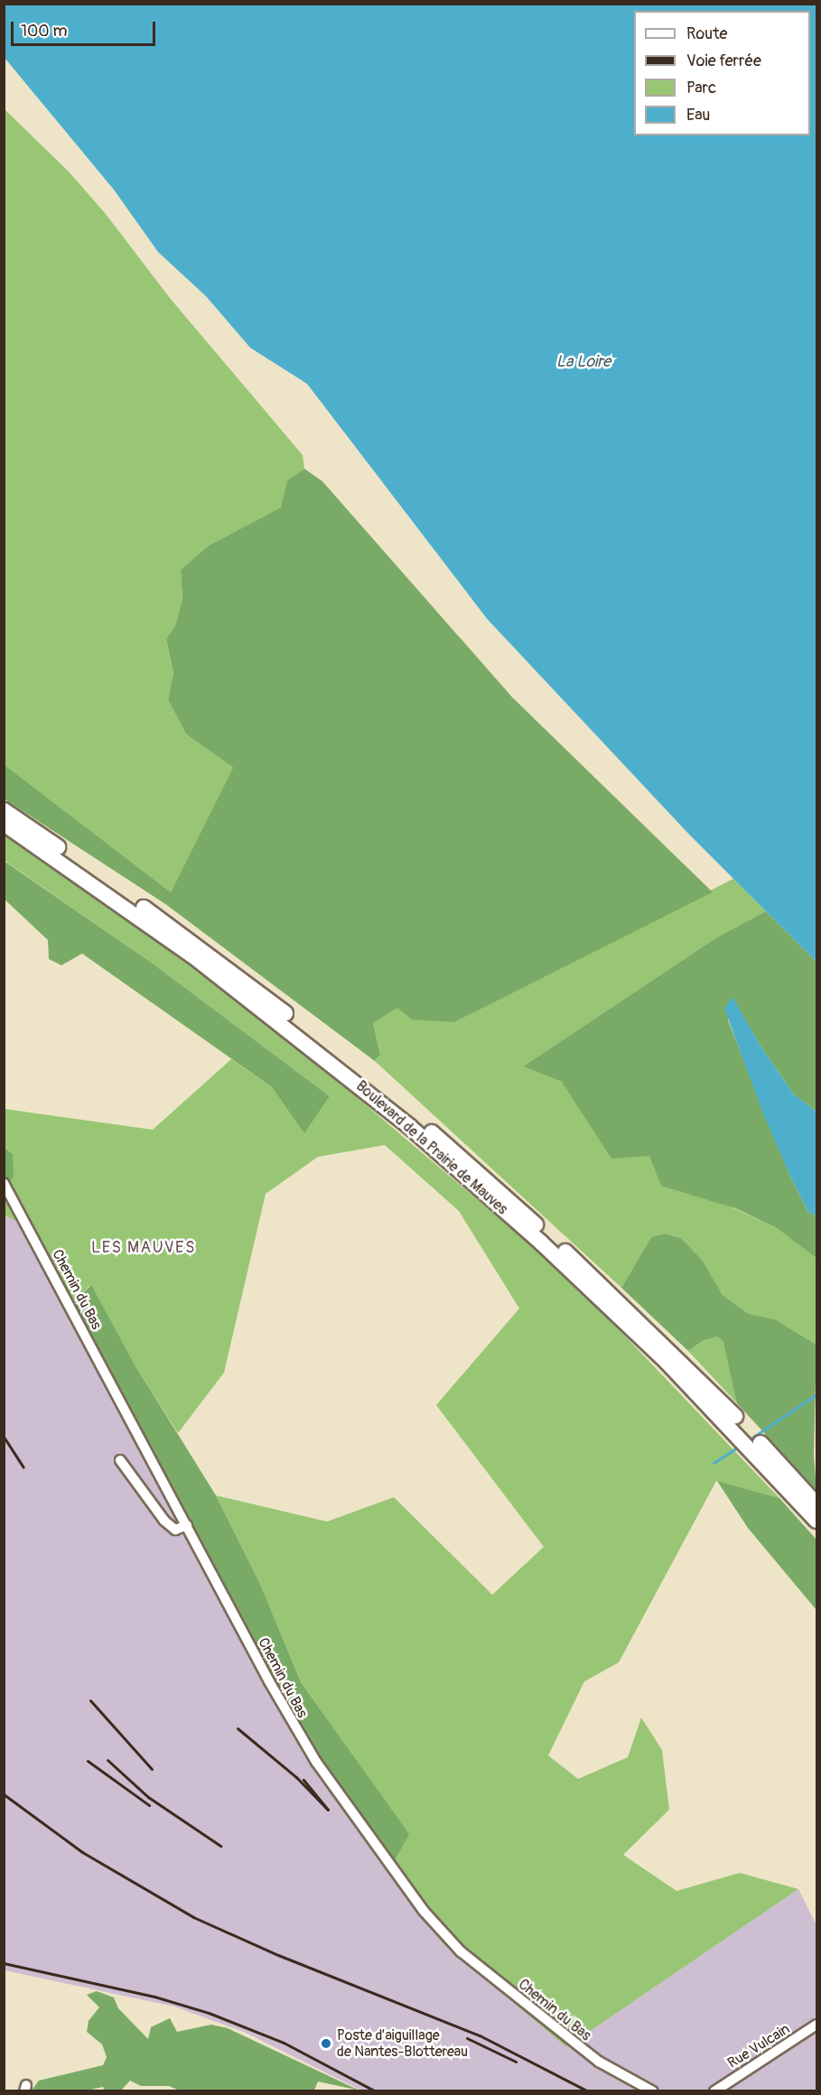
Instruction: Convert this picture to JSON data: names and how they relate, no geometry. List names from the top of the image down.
{
  "streets": {
    "main road": ["Boulevard de la Prairie de Mauves"],
    "street": ["Chemin du Bas", "Rue Vulcain"]
  },
  "districts": ["LES MAUVES"],
  "water": ["La Loire"],
  "places": ["Poste d’aiguillage de Nantes-Blottereau"],
  "legend": [
    "Route",
    "Voie ferrée",
    "Parc",
    "Eau"
  ],
  "scale_bar": "100 m"
}
